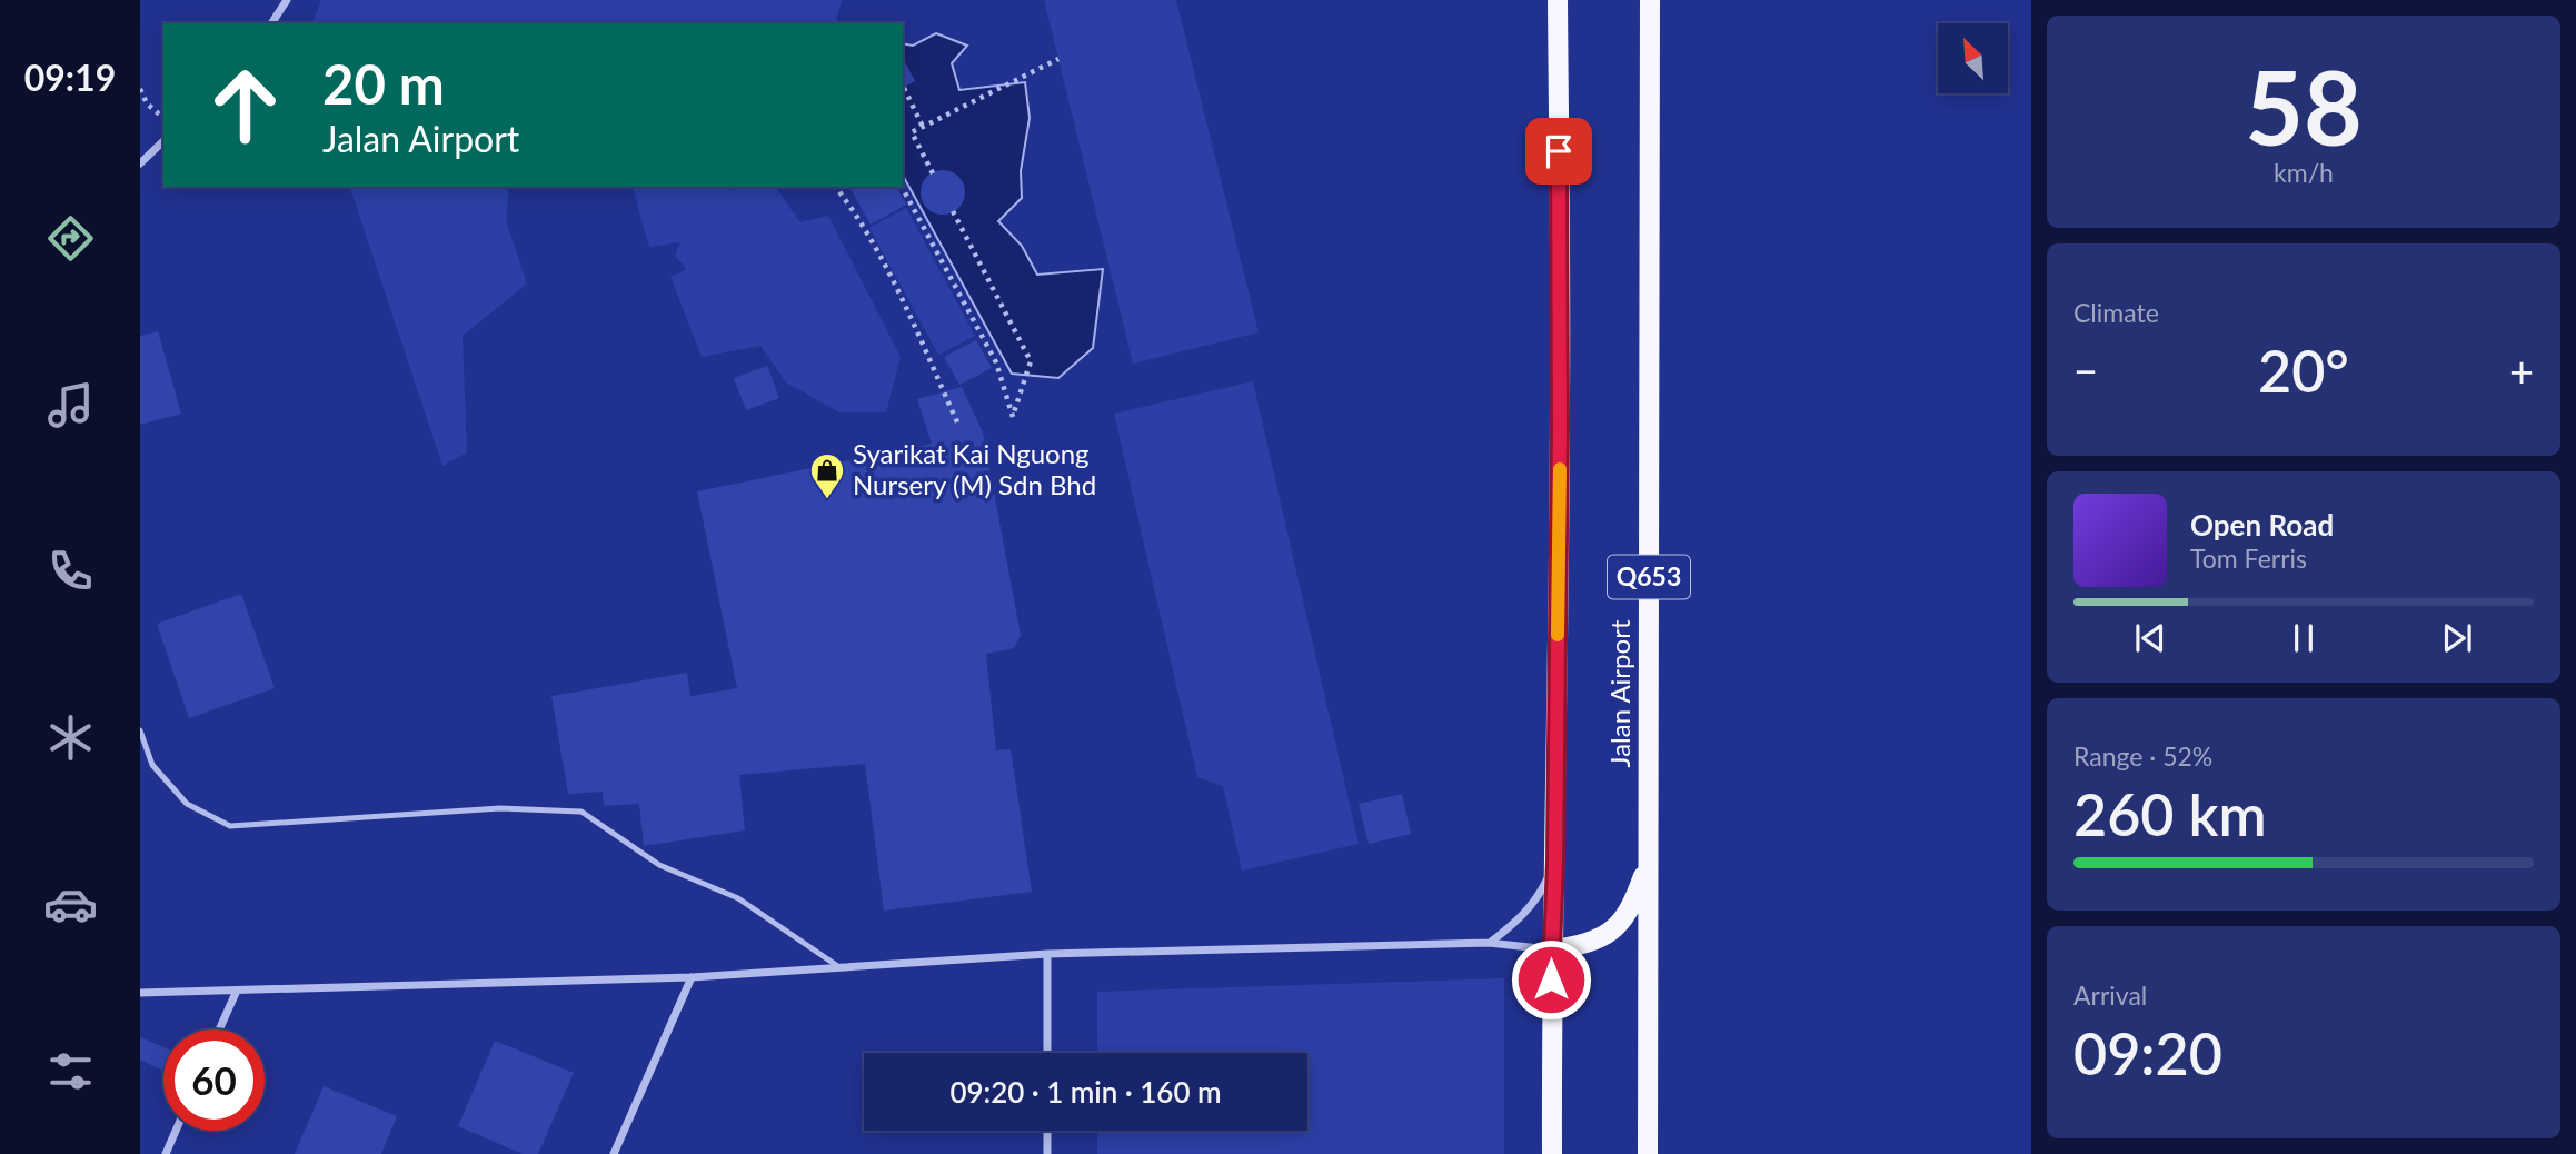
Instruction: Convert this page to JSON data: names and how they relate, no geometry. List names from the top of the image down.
{
  "streets": {
    "main road": ["Q653", "Jalan Airport"]
  },
  "places": {
    "shop": ["Syarikat Kai Nguong Nursery (M) Sdn Bhd"]
  },
  "north": "top left",
  "page": {
    "tabs": "09:19",
    "tile": [
      ["58", "km/h"],
      "Climate",
      ["Range · 52%", "260 km"],
      ["Arrival", "09:20"]
    ],
    "turn": ["20 m", "Jalan Airport"],
    "heat": ["−", "20°", "+"],
    "song": ["Open Road", "Tom Ferris"],
    "limit": "60",
    "trip": "09:20 · 1 min · 160 m"
  }
}
